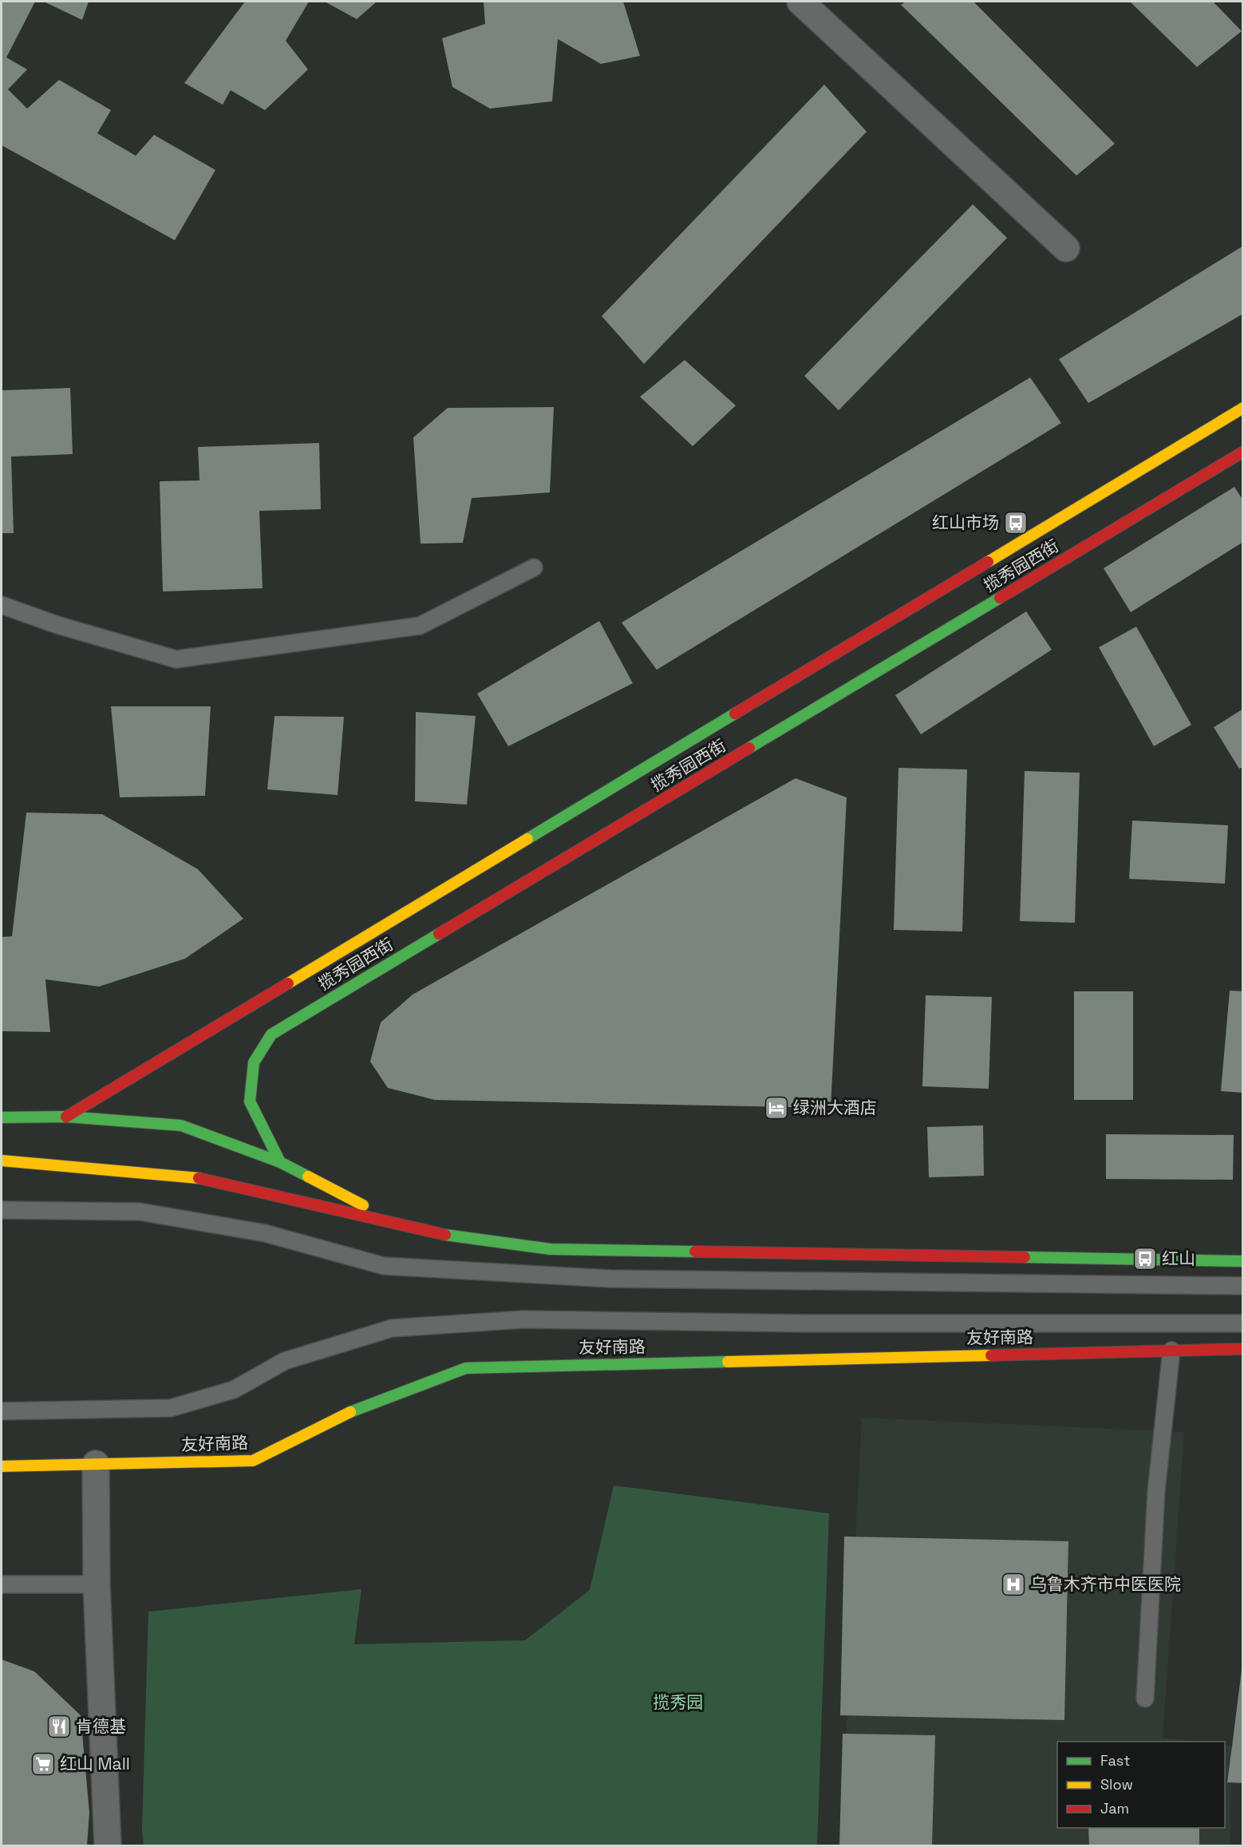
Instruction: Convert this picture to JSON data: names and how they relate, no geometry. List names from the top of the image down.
{
  "streets": {
    "main road": ["揽秀园西街", "友好南路"]
  },
  "parks": ["揽秀园"],
  "places": {
    "bus stop": ["红山市场", "红山"],
    "hotel": ["绿洲大酒店"],
    "hospital": ["乌鲁木齐市中医医院"],
    "restaurant": ["肯德基"],
    "supermarket": ["红山 Mall"]
  },
  "legend": ["Fast", "Slow", "Jam"]
}
